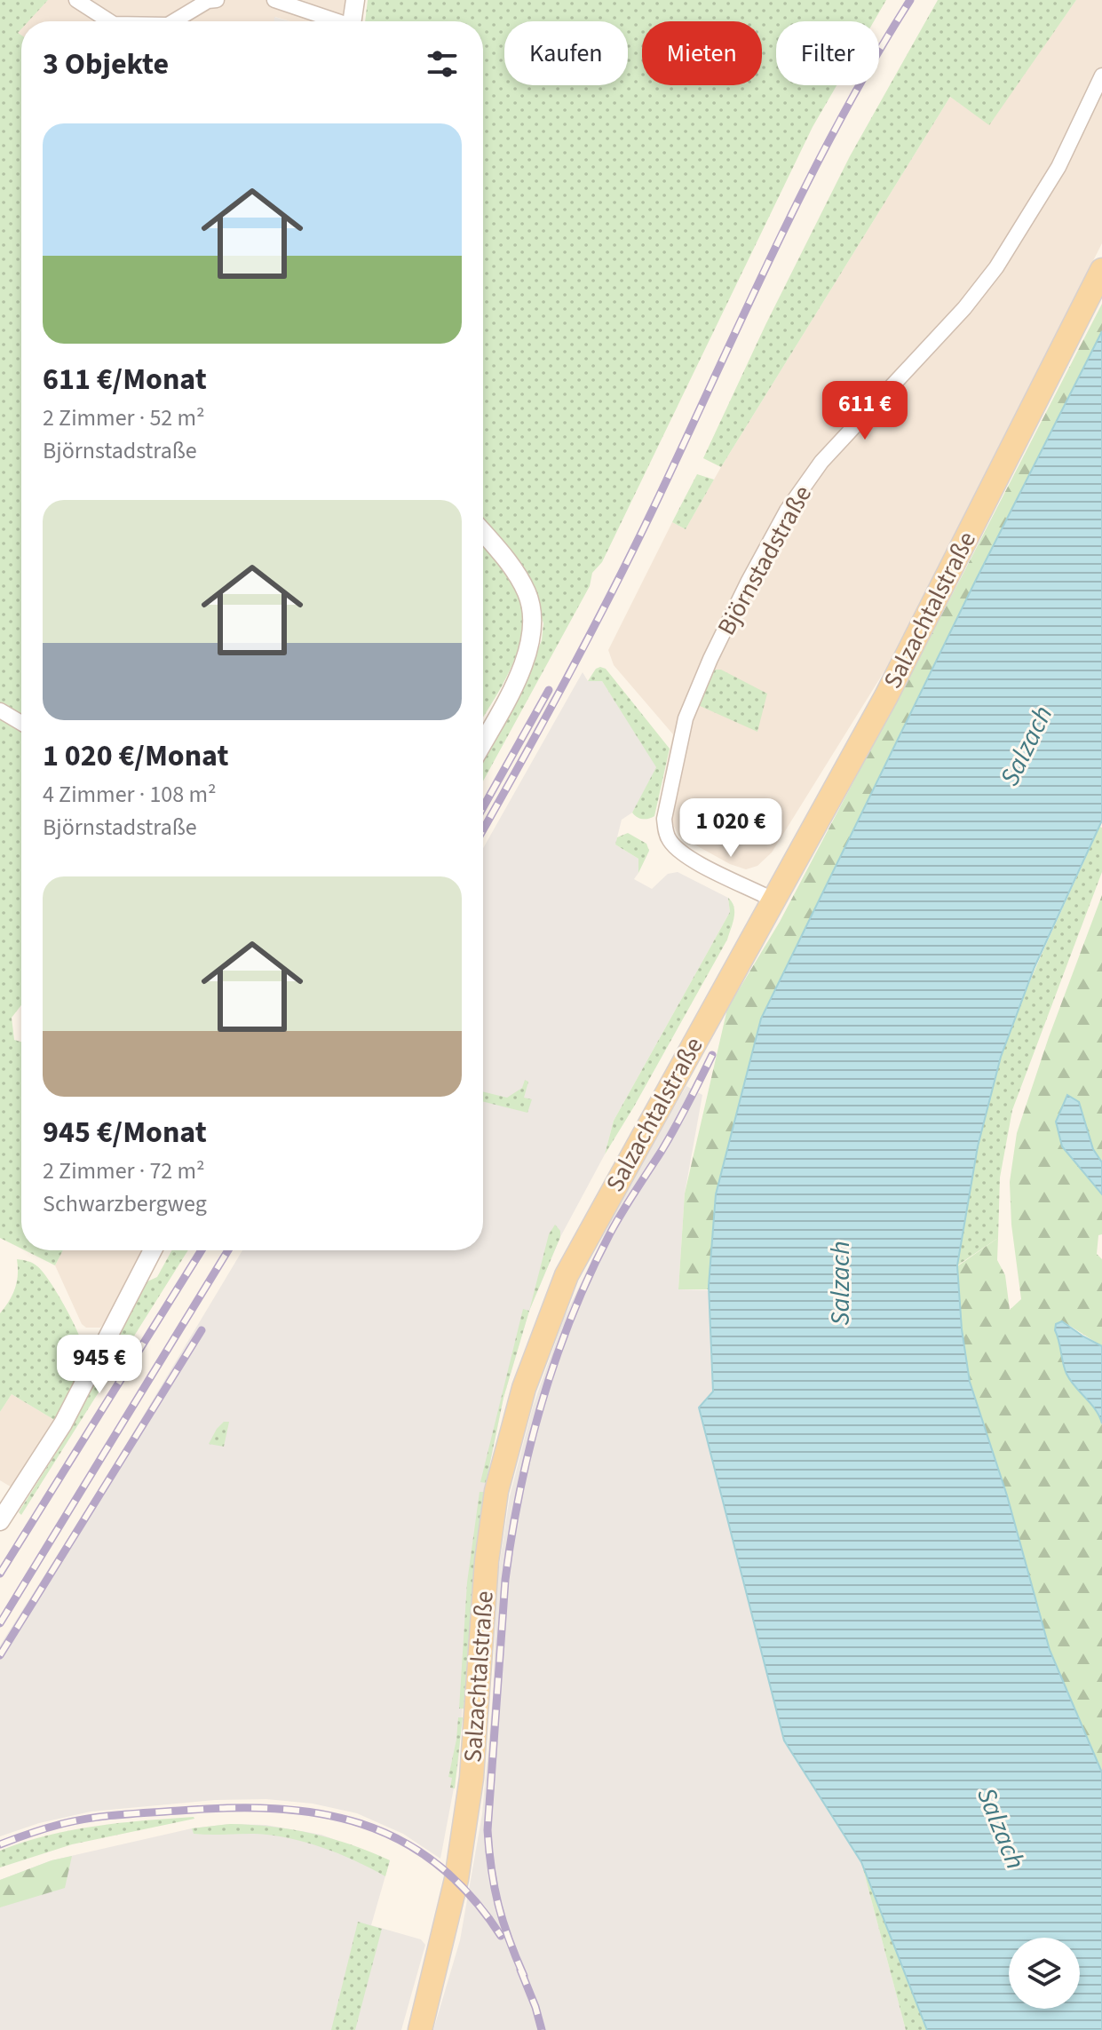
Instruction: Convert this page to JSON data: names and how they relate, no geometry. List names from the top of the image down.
{
  "streets": {
    "main road": ["Salzachtalstraße"],
    "street": ["Björnstadstraße"]
  },
  "crossings": [
    ["Björnstadstraße", "Salzachtalstraße"]
  ],
  "water": ["Salzach"],
  "page": {
    "chip": ["Kaufen", "Mieten", "Filter"],
    "heading": "3 Objekte",
    "list": [
      {
        "name": "611 €/Monat",
        "note": "2 Zimmer · 52 m² · Björnstadstraße"
      },
      {
        "name": "1 020 €/Monat",
        "note": "4 Zimmer · 108 m² · Björnstadstraße"
      },
      {
        "name": "945 €/Monat",
        "note": "2 Zimmer · 72 m² · Schwarzbergweg"
      }
    ],
    "price": ["611 €", "1 020 €", "945 €"]
  }
}
